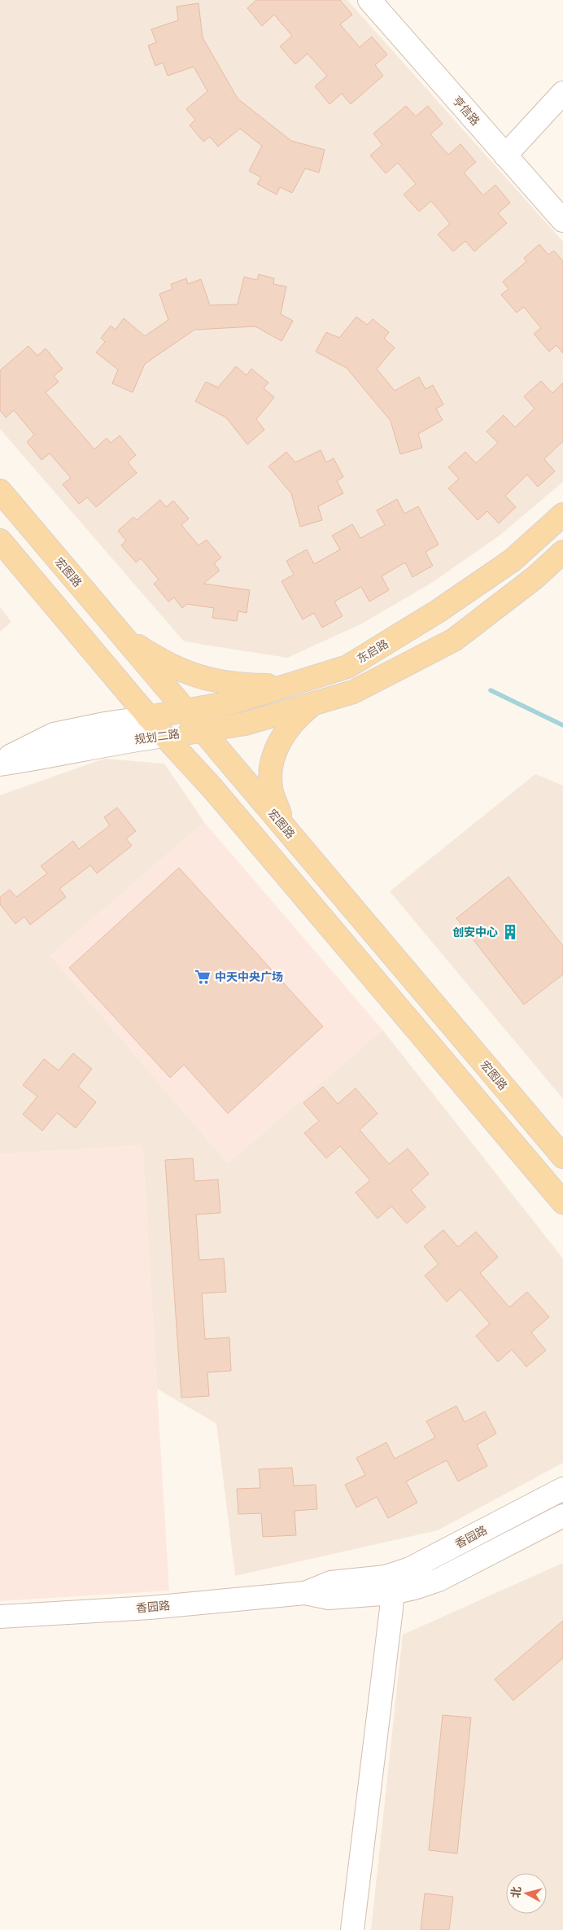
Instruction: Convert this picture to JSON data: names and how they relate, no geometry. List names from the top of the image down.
{
  "streets": {
    "main road": ["宏图路", "东启路", "规划二路"],
    "street": ["亨信路", "香园路"]
  },
  "crossings": [
    ["宏图路", "东启路"],
    ["宏图路", "规划二路"],
    ["东启路", "规划二路"]
  ],
  "places": {
    "building": ["创安中心"],
    "supermarket": ["中天中央广场"]
  },
  "north": "left"
}
